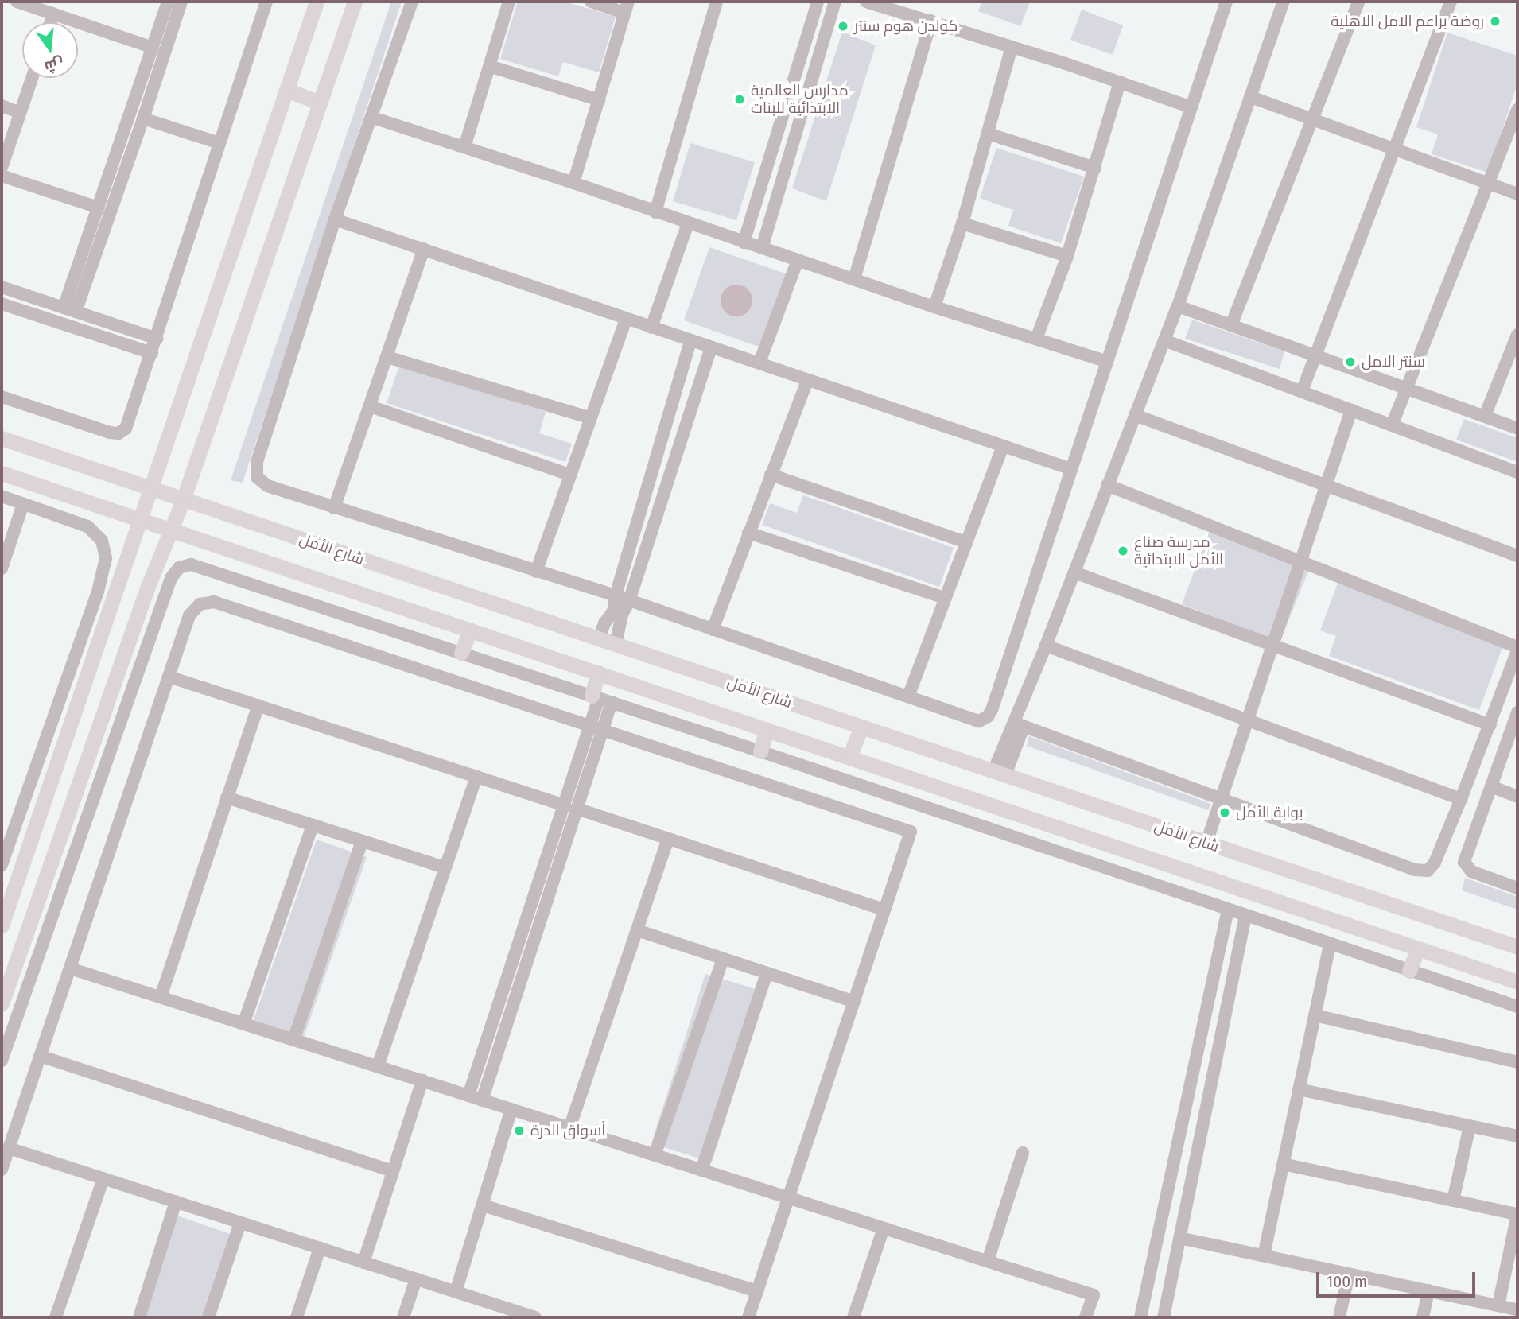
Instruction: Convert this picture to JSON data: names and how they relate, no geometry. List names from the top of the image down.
{
  "streets": {
    "main road": ["شارع الأمل"]
  },
  "places": [
    "روضة براعم الامل الاهلية",
    "كولدن هوم سنتر",
    "مدارس العالمية الابتدائية للبنات",
    "سنتر الامل",
    "مدرسة صناع الأمل الابتدائية",
    "بوابة الأمل",
    "أسواق الدرة"
  ],
  "scale_bar": "100 m",
  "north": "bottom"
}
